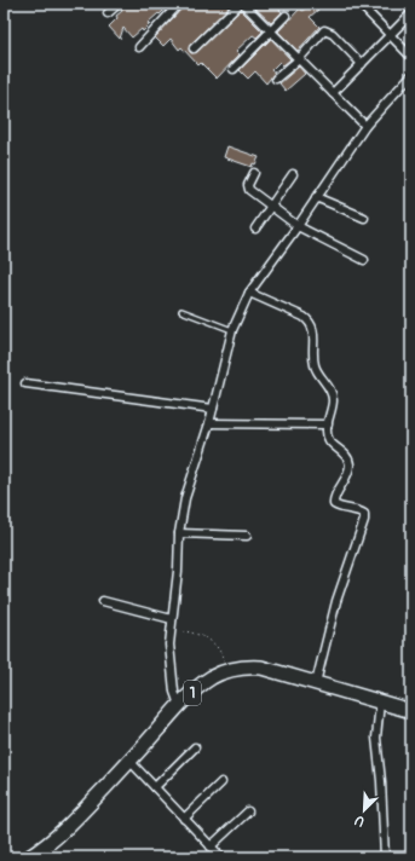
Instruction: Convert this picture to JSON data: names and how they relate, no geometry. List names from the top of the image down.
{
  "streets": {
    "highway": ["1"]
  },
  "north": "bottom left"
}
